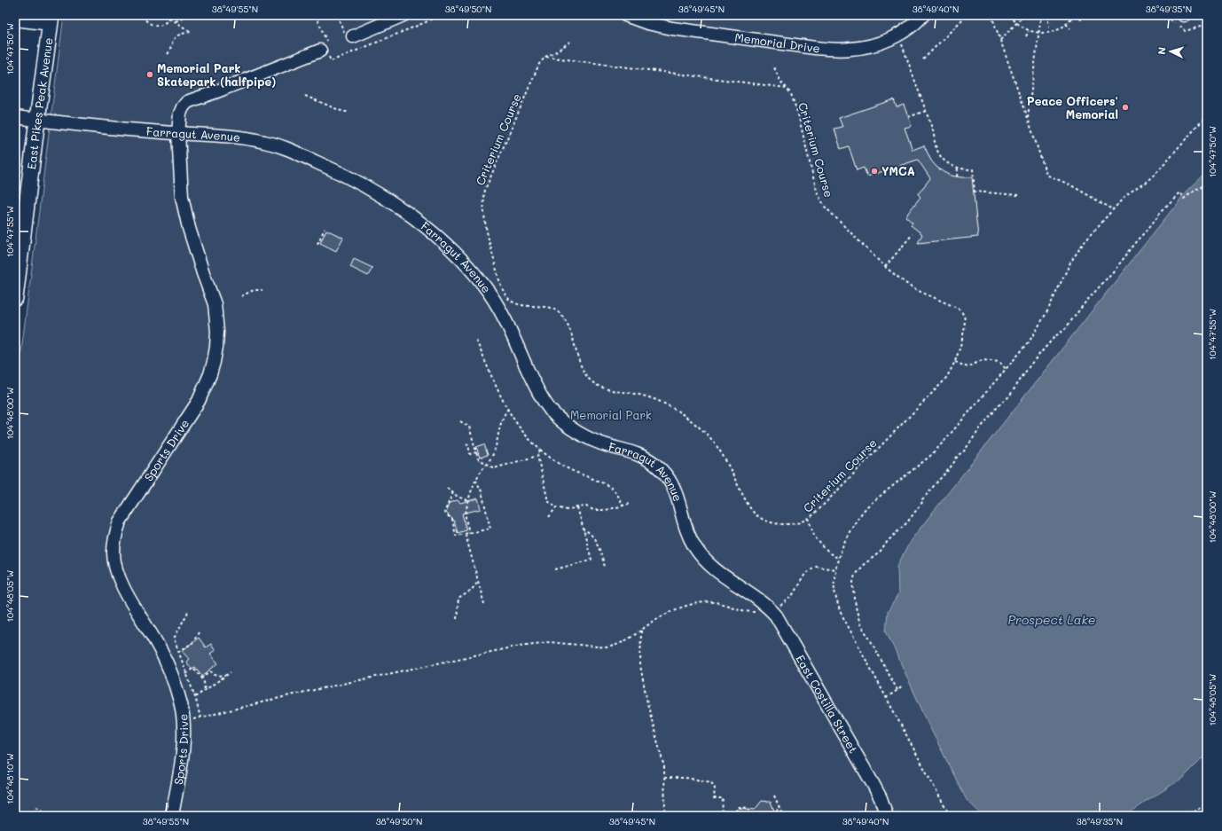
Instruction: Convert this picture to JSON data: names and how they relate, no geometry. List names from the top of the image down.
{
  "streets": {
    "main road": ["East Pikes Peak Avenue"],
    "street": [
      "Memorial Drive",
      "Farragut Avenue",
      "Sports Drive",
      "East Costilla Street"
    ],
    "path": ["Criterium Course"]
  },
  "crossings": [
    ["East Pikes Peak Avenue", "Farragut Avenue"],
    ["Farragut Avenue", "Sports Drive"],
    ["Farragut Avenue", "East Costilla Street"]
  ],
  "water": ["Prospect Lake"],
  "parks": ["Memorial Park"],
  "places": ["Memorial Park Skatepark (halfpipe)", "Peace Officers' Memorial", "YMCA"],
  "north": "left",
  "coordinates": [
    "38°49'55\"N",
    "38°49'50\"N",
    "38°49'45\"N",
    "38°49'40\"N",
    "38°49'35\"N",
    "104°47'50\"W",
    "104°47'55\"W",
    "104°48'00\"W",
    "104°48'05\"W",
    "104°48'10\"W"
  ]
}
